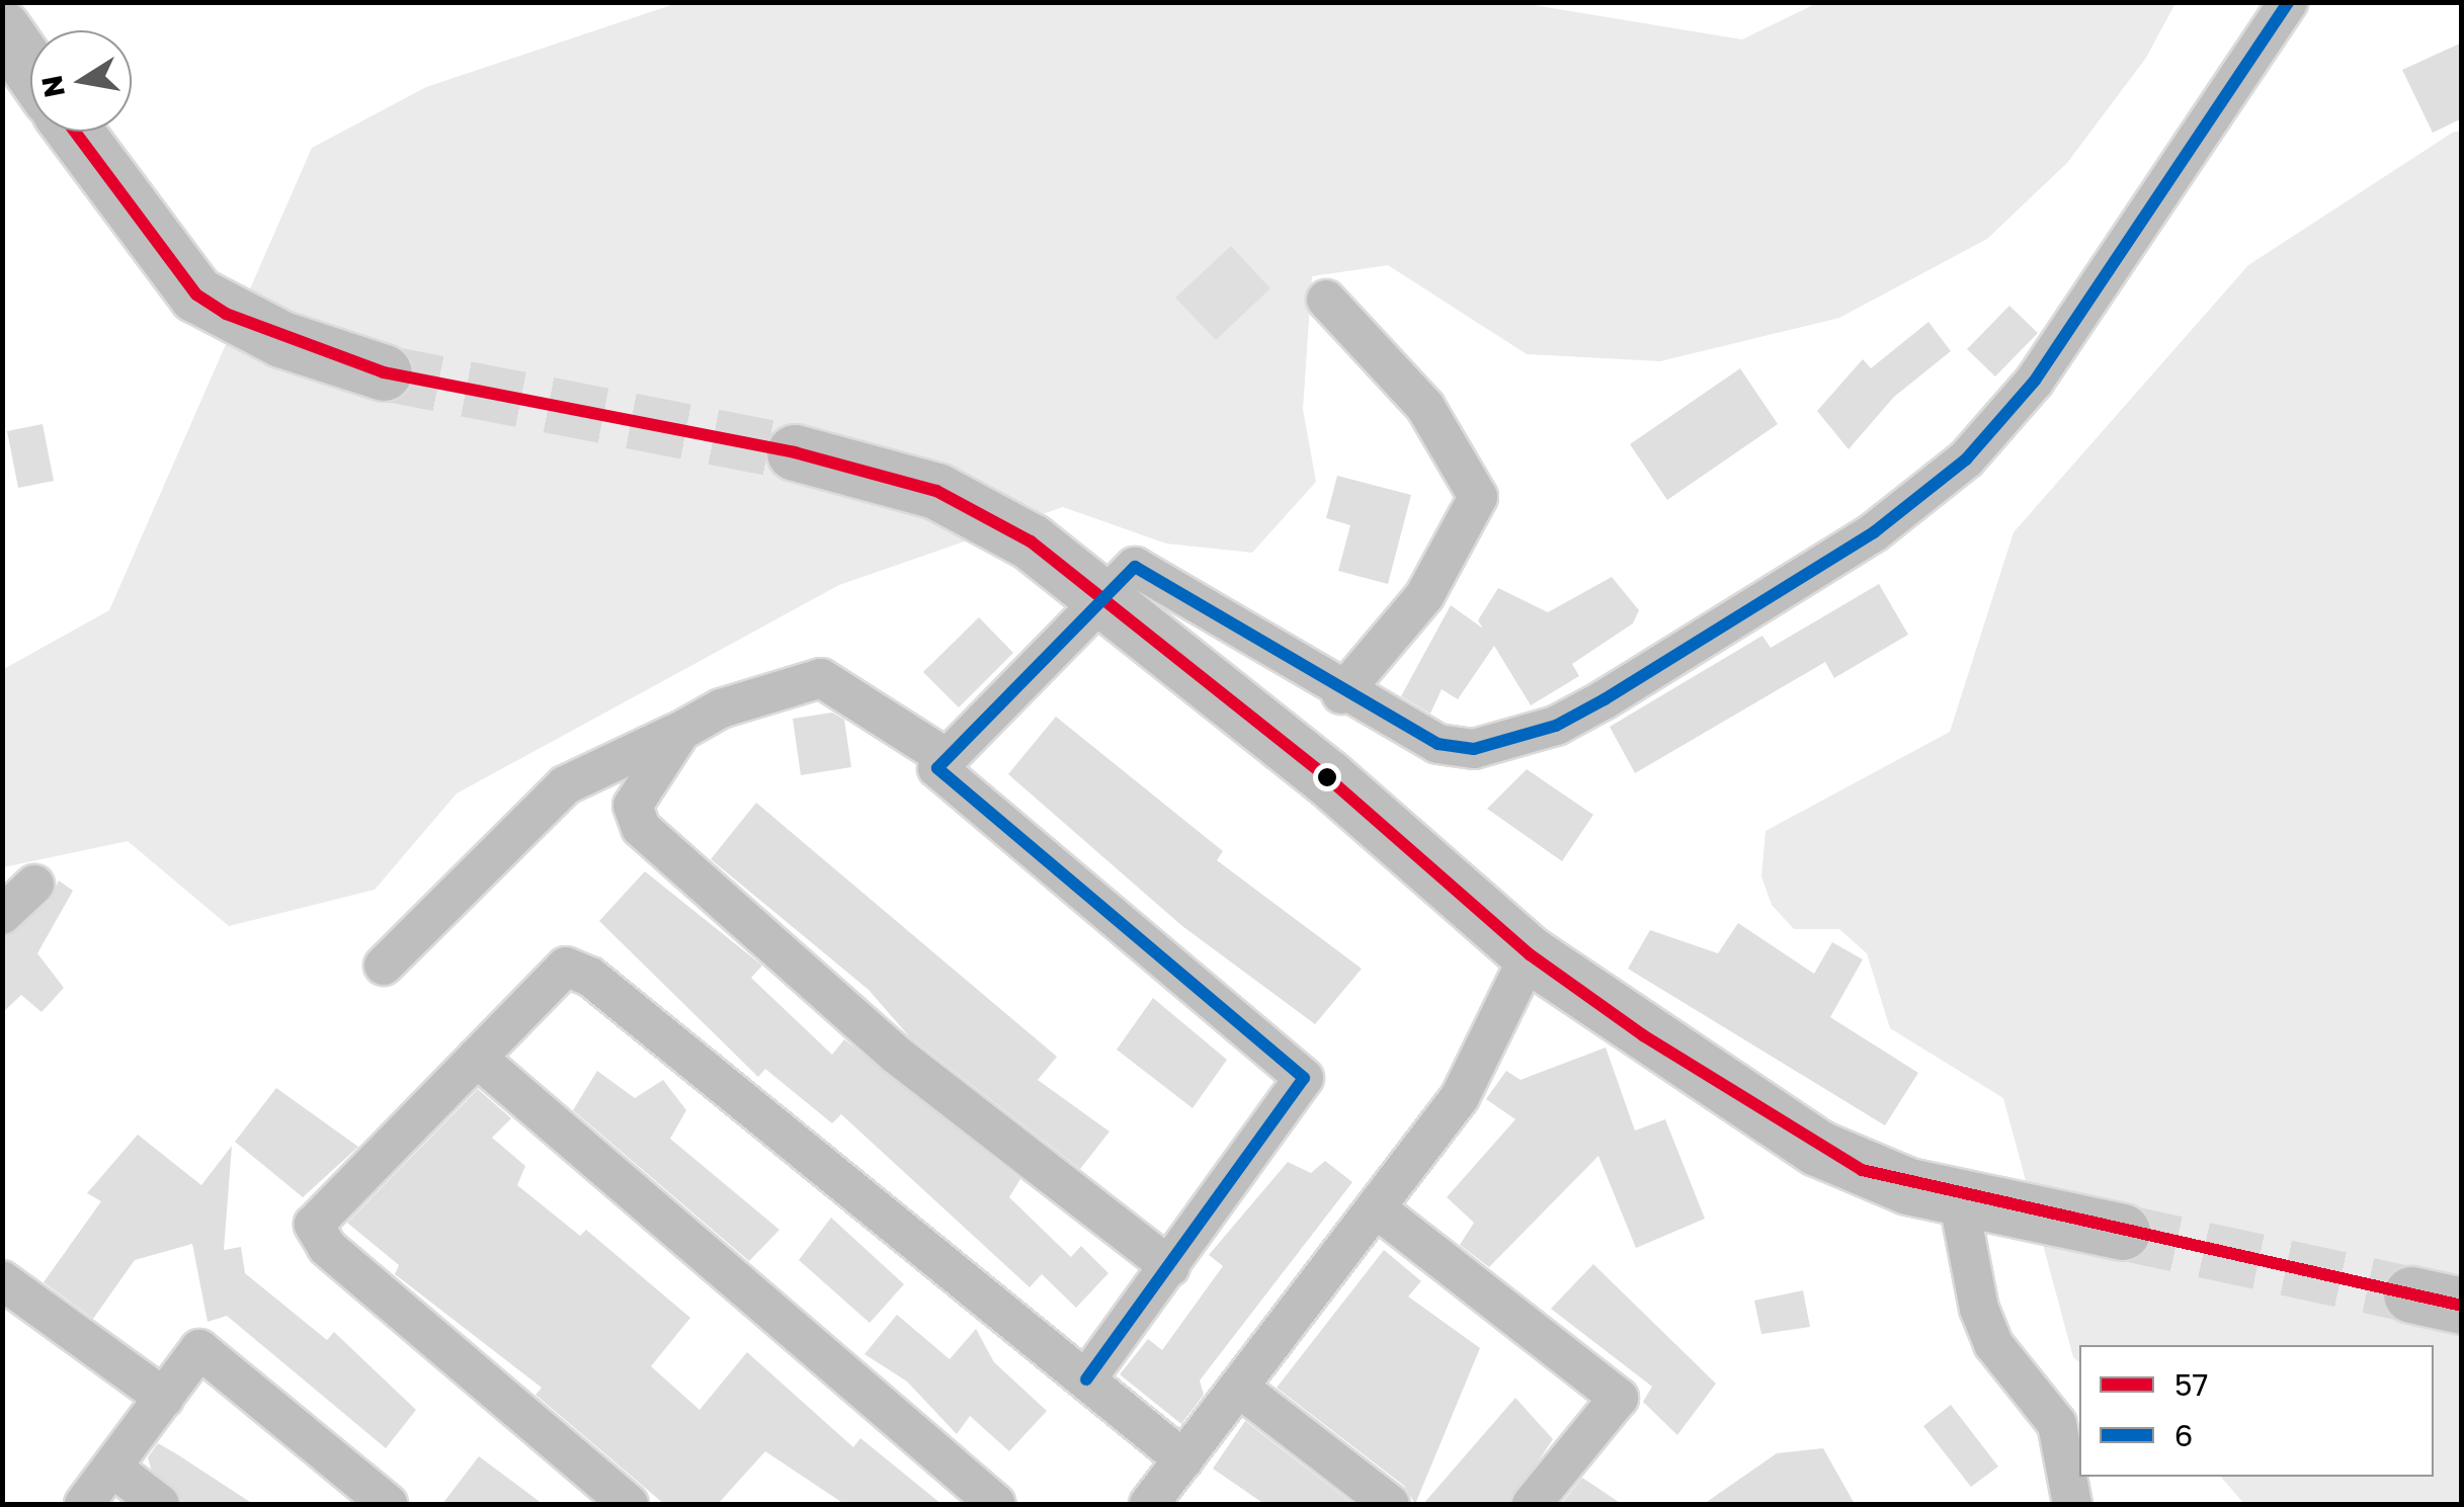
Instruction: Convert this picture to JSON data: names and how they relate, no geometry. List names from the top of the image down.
{
  "lines": ["transit line 6", "transit line 57"],
  "legend": ["57", "6"],
  "north": "left"
}
